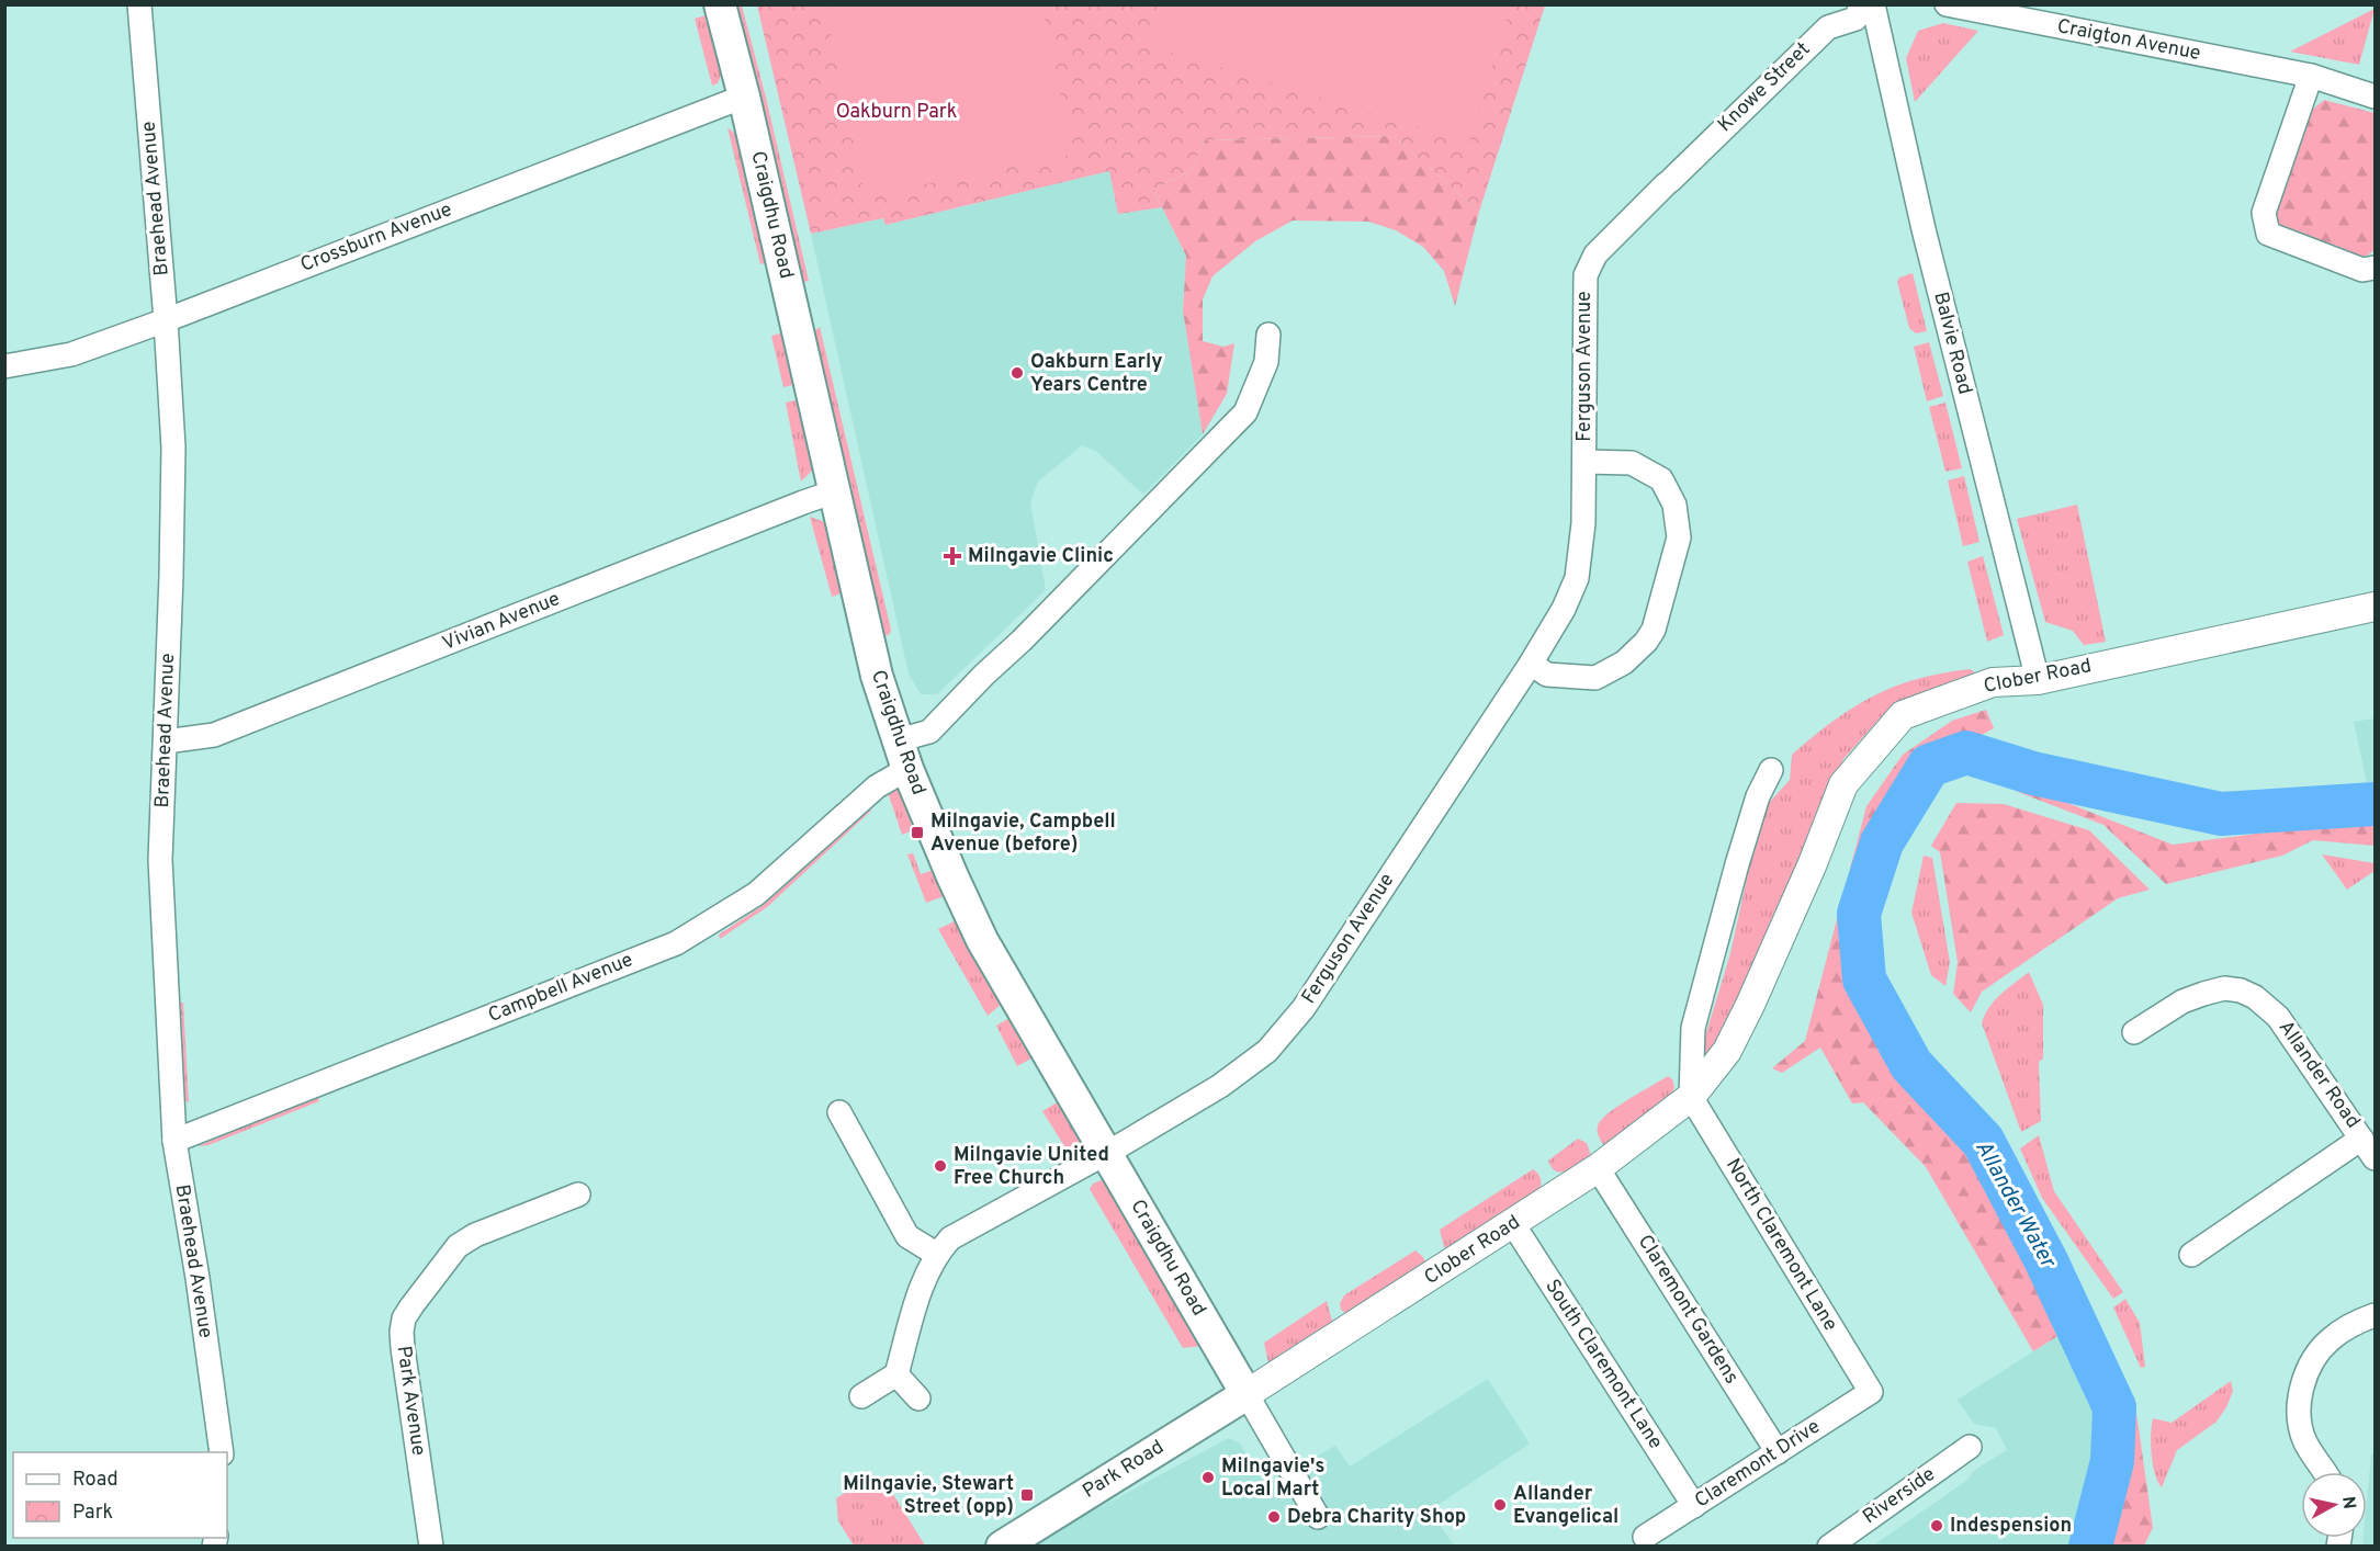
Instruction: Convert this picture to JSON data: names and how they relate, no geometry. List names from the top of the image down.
{
  "streets": {
    "main road": ["Craigdhu Road", "Park Road"],
    "street": [
      "Craigton Avenue",
      "Knowe Street",
      "Braehead Avenue",
      "Crossburn Avenue",
      "Balvie Road",
      "Ferguson Avenue",
      "Vivian Avenue",
      "Clober Road",
      "Campbell Avenue",
      "Allander Road",
      "North Claremont Lane",
      "Claremont Gardens",
      "South Claremont Lane",
      "Park Avenue",
      "Claremont Drive",
      "Riverside"
    ]
  },
  "crossings": [
    ["Knowe Street", "Ferguson Avenue"],
    ["Braehead Avenue", "Crossburn Avenue"],
    ["Braehead Avenue", "Vivian Avenue"],
    ["Braehead Avenue", "Campbell Avenue"],
    ["Craigdhu Road", "Crossburn Avenue"],
    ["Craigdhu Road", "Ferguson Avenue"],
    ["Craigdhu Road", "Vivian Avenue"],
    ["Craigdhu Road", "Clober Road"],
    ["Craigdhu Road", "Campbell Avenue"],
    ["Craigdhu Road", "Park Road"],
    ["Balvie Road", "Clober Road"],
    ["Clober Road", "North Claremont Lane"],
    ["Clober Road", "Claremont Gardens"],
    ["Clober Road", "South Claremont Lane"],
    ["Clober Road", "Park Road"],
    ["North Claremont Lane", "Claremont Drive"],
    ["Claremont Gardens", "Claremont Drive"],
    ["South Claremont Lane", "Claremont Drive"]
  ],
  "water": ["Allander Water"],
  "parks": ["Oakburn Park"],
  "places": {
    "other": [
      "Oakburn Early Years Centre",
      "Milngavie United Free Church",
      "Milngavie's Local Mart",
      "Allander Evangelical",
      "Debra Charity Shop",
      "Indespension"
    ],
    "health": ["Milngavie Clinic"],
    "transit": ["Milngavie, Campbell Avenue (before)", "Milngavie, Stewart Street (opp)"]
  },
  "legend": ["Road", "Park"],
  "north": "right"
}
